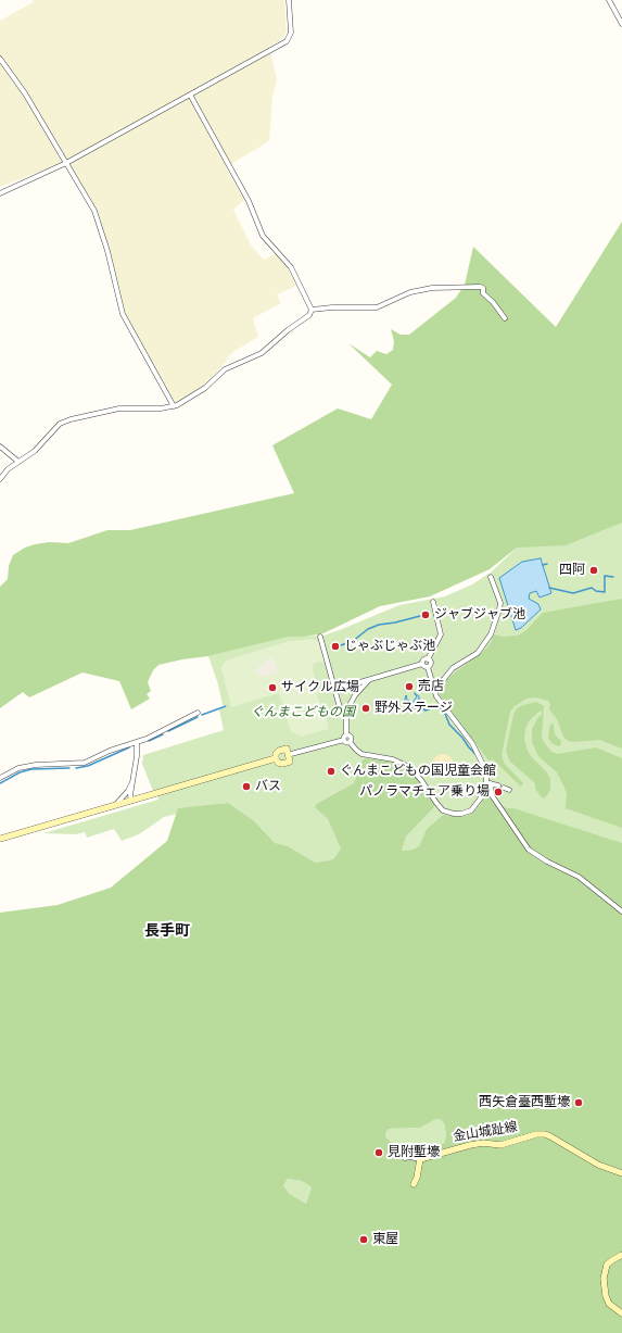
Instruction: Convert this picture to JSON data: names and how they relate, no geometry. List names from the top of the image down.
{
  "streets": {
    "main road": ["金山城趾線"]
  },
  "districts": ["長手町"],
  "parks": ["ぐんまこどもの国"],
  "places": [
    "四阿",
    "ジャブジャブ池",
    "じゃぶじゃぶ池",
    "売店",
    "サイクル広場",
    "野外ステージ",
    "ぐんまこどもの国児童会館",
    "バス",
    "パノラマチェア乗り場",
    "西矢倉臺西塹壕",
    "見附塹壕",
    "東屋"
  ]
}
